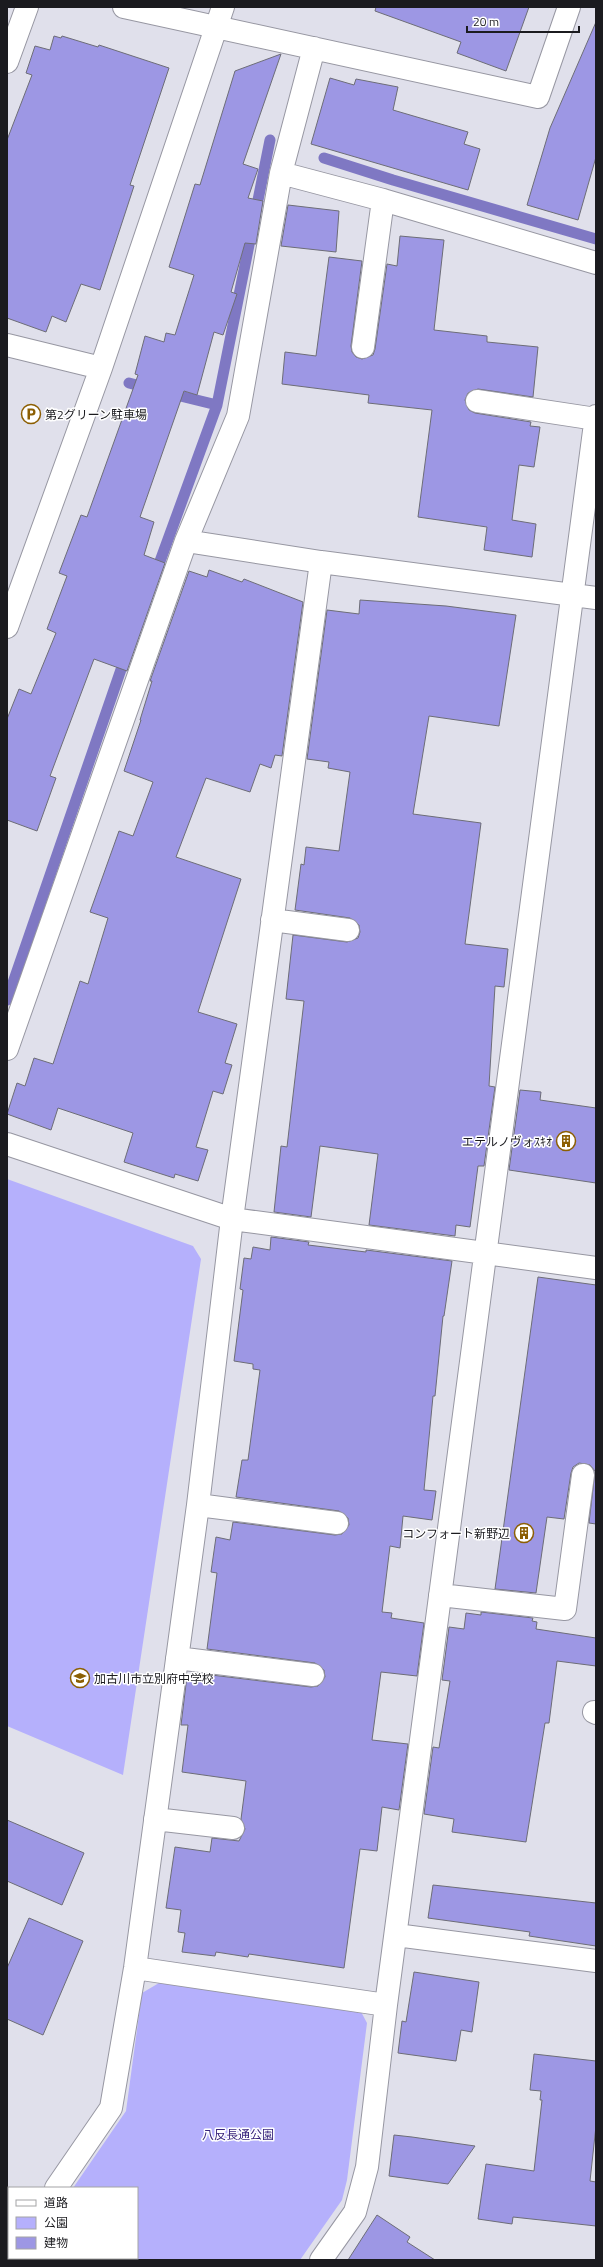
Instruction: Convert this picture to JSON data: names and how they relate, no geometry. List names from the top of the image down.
{
  "parks": ["八反長通公園"],
  "places": {
    "parking": ["第2グリーン駐車場"],
    "building": ["エテルノヴォｽｷｵ", "コンフォート新野辺"],
    "school or university": ["加古川市立別府中学校"]
  },
  "legend": ["道路", "公園", "建物"],
  "scale_bar": "20 m"
}
